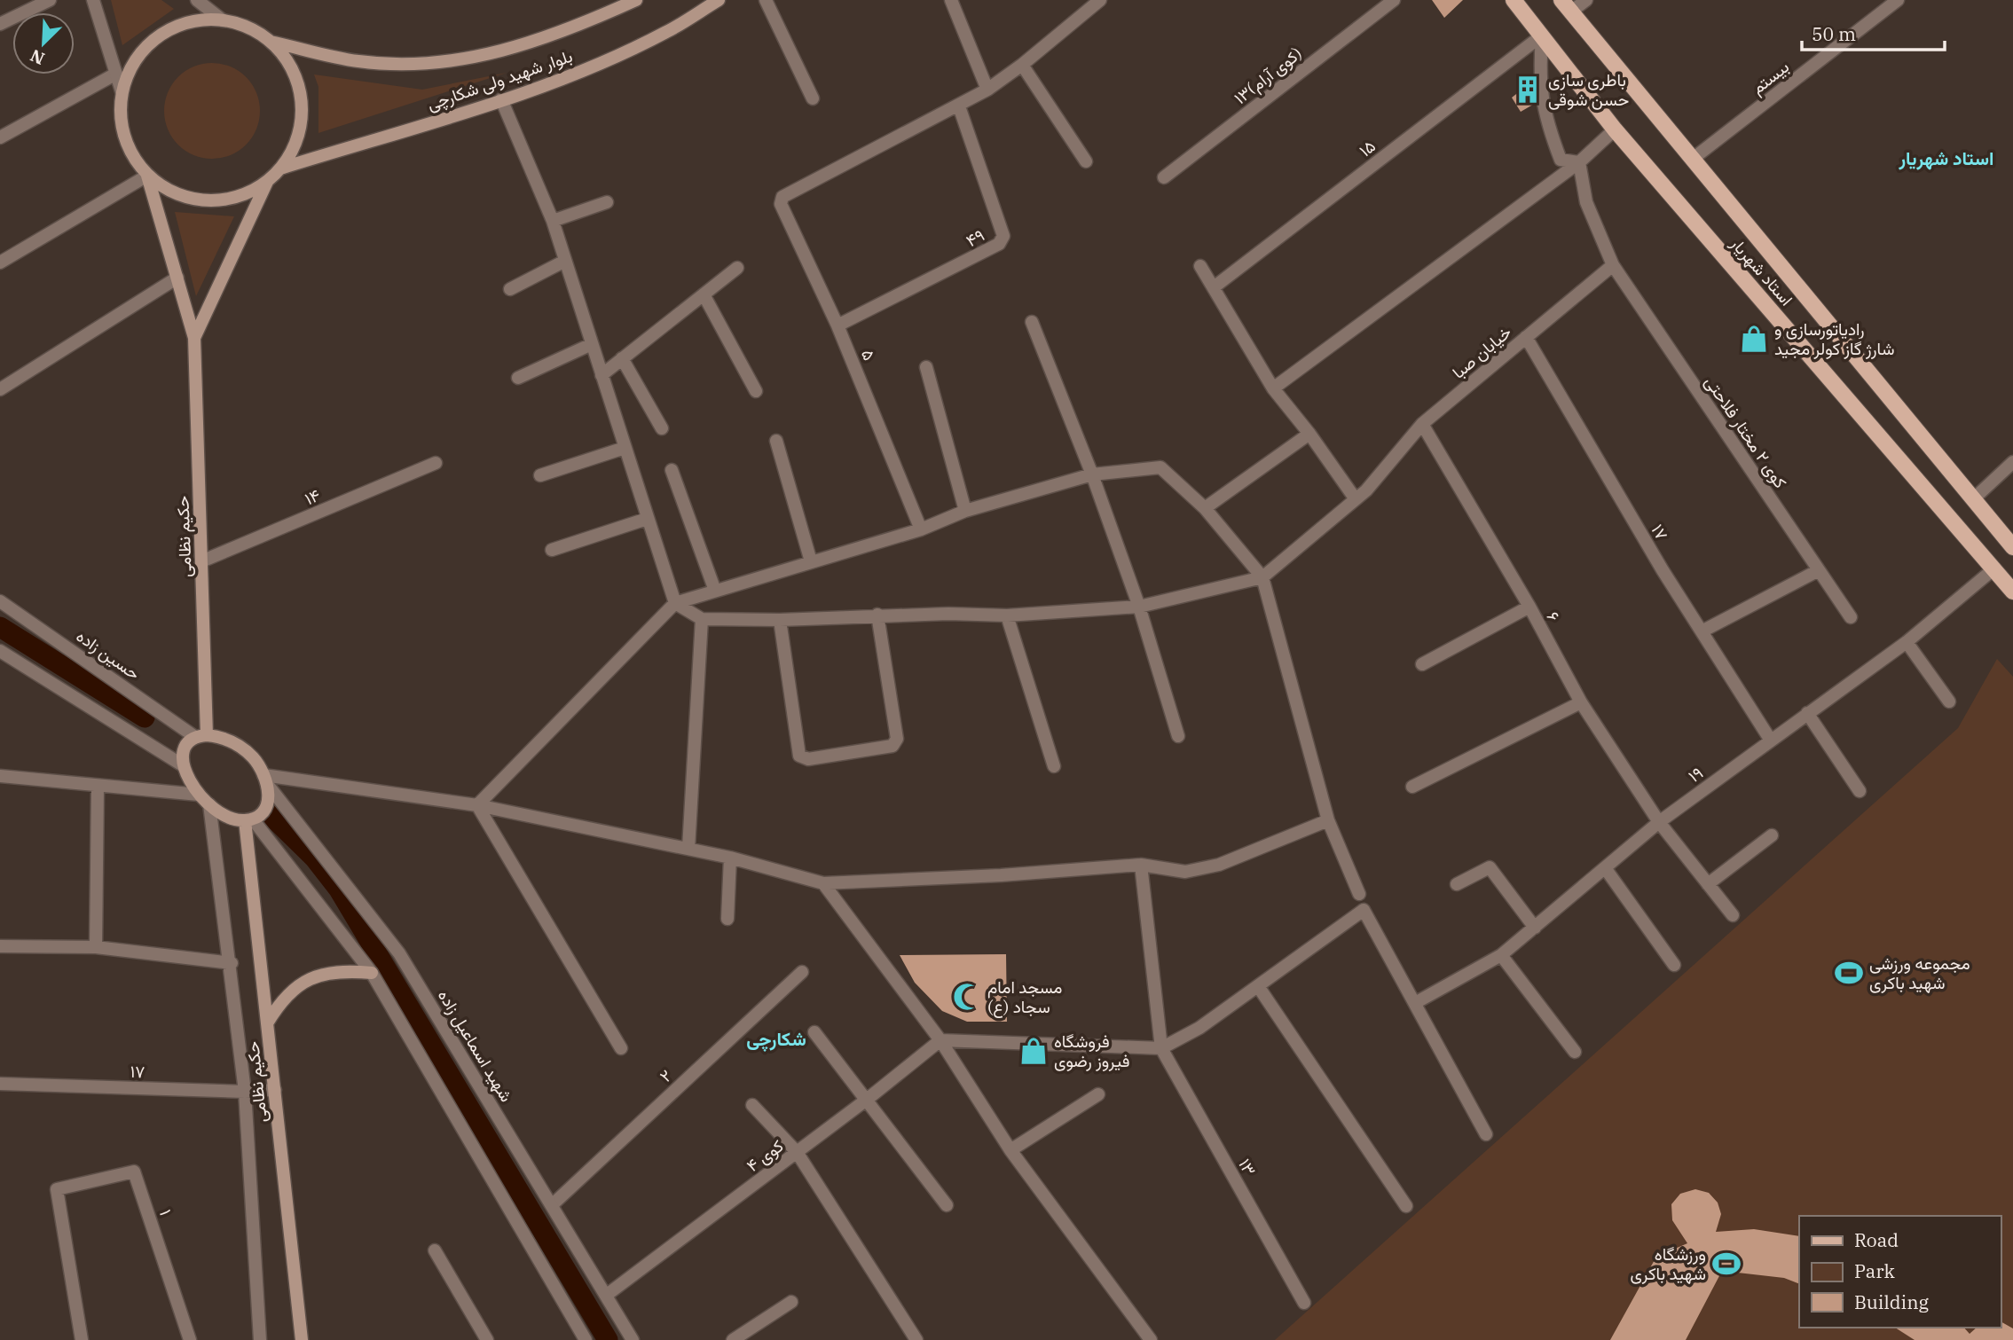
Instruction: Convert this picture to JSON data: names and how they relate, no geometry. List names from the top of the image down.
{
  "streets": {
    "main road": ["بلوار شهید ولی شکارچی", "استاد شهریار", "حکیم نظامی"],
    "street": [
      "۱۳(کوی آرام)",
      "بیستم",
      "۱۵",
      "۴۹",
      "خیابان صبا",
      "۵",
      "کوی ۲ مختار فلاحتی",
      "۱۴",
      "۱۷",
      "۶",
      "حسین زاده",
      "۱۹",
      "شهید اسماعیل زاده",
      "۲",
      "کوی ۴",
      "۱۳",
      "۱"
    ]
  },
  "crossings": [
    ["بیستم", "استاد شهریار"],
    ["بلوار شهید ولی شکارچی", "حکیم نظامی"],
    ["۱۵", "استاد شهریار"],
    ["۴۹", "۵"],
    ["استاد شهریار", "۱۹"],
    ["خیابان صبا", "کوی ۲ مختار فلاحتی"],
    ["خیابان صبا", "۱۷"],
    ["خیابان صبا", "۶"],
    ["۱۴", "حکیم نظامی"],
    ["۱۷", "حکیم نظامی"],
    ["۱۷", "۱۹"],
    ["حکیم نظامی", "حسین زاده"],
    ["حکیم نظامی", "شهید اسماعیل زاده"],
    ["۶", "۱۹"],
    ["حسین زاده", "شهید اسماعیل زاده"],
    ["شهید اسماعیل زاده", "۲"],
    ["شهید اسماعیل زاده", "کوی ۴"]
  ],
  "districts": ["استاد شهریار", "شکارچی"],
  "places": {
    "building": ["باطری سازی حسن شوقی"],
    "shop": ["رادیاتورسازی و شارژ گاز کولر مجید", "فروشگاه فیروز رضوی"],
    "sports": ["مجموعه ورزشی شهید باکری", "ورزشگاه شهید باکری"],
    "mosque": ["مسجد امام سجاد (ع)"]
  },
  "legend": ["Road", "Park", "Building"],
  "scale_bar": "50 m",
  "north": "bottom left"
}
